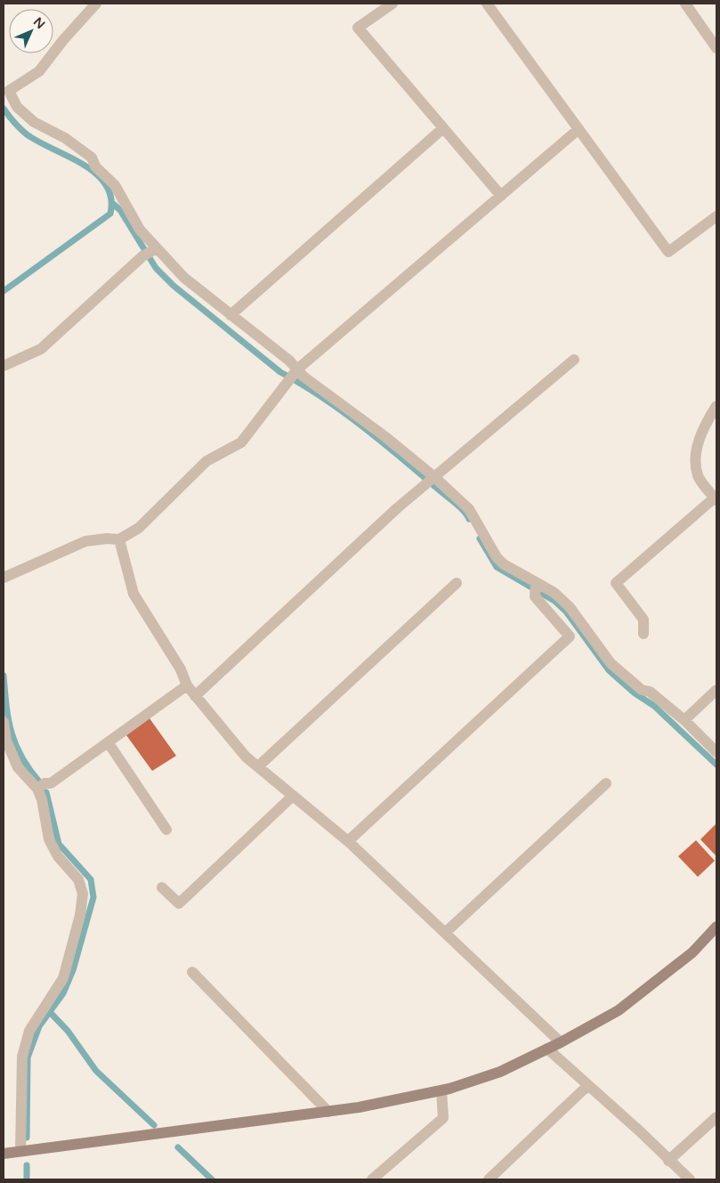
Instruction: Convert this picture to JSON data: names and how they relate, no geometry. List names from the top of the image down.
{
  "north": "top right"
}
